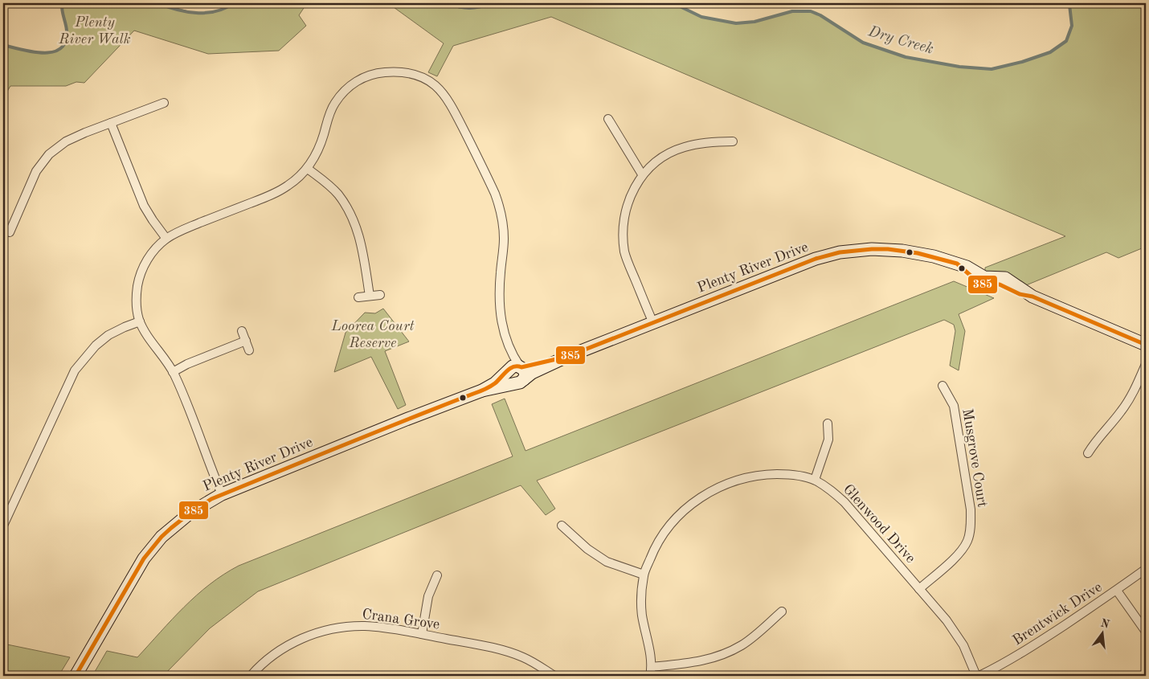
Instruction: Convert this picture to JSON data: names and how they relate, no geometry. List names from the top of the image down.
{
  "streets": {
    "street": [
      "Plenty River Drive",
      "Musgrove Court",
      "Glenwood Drive",
      "Brentwick Drive",
      "Crana Grove"
    ]
  },
  "crossings": [
    ["Musgrove Court", "Glenwood Drive"]
  ],
  "water": ["Dry Creek"],
  "parks": ["Plenty River Walk", "Loorea Court Reserve"],
  "lines": ["transit line 385"],
  "north": "top"
}
